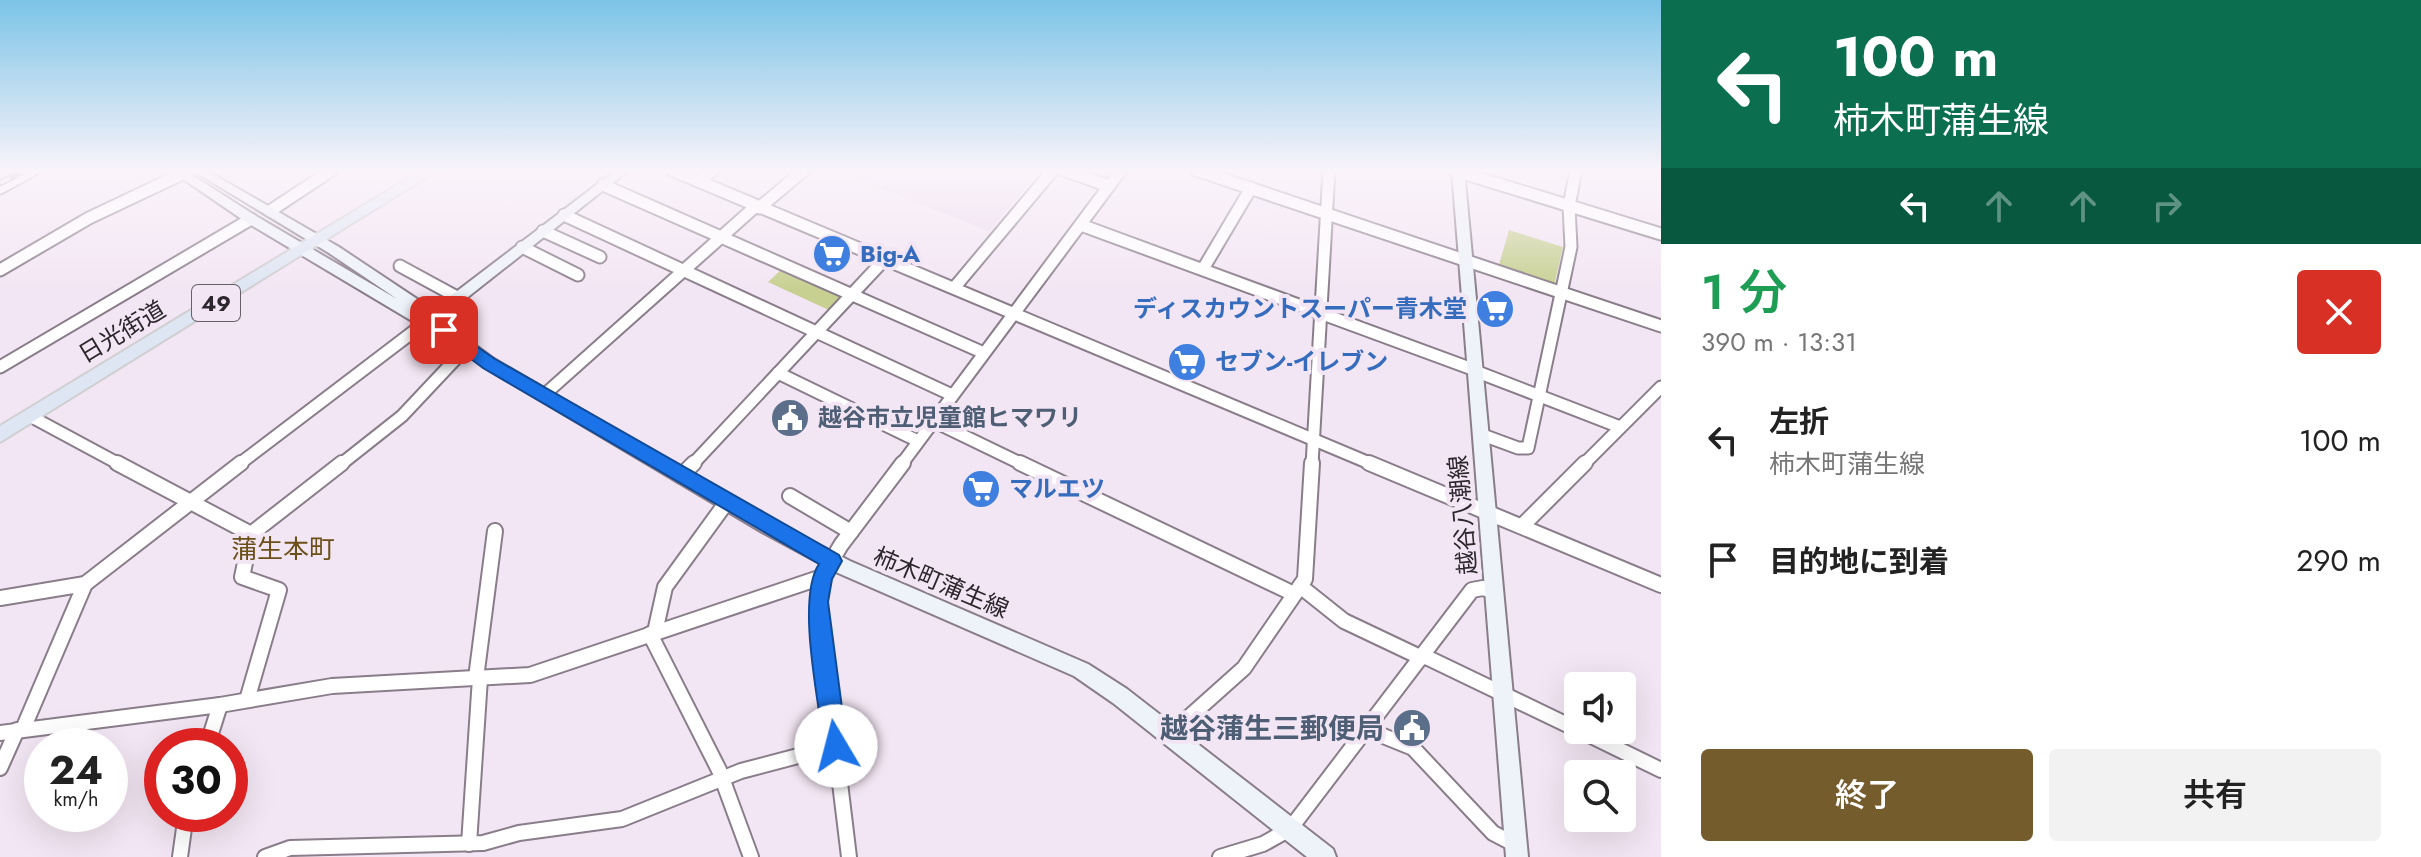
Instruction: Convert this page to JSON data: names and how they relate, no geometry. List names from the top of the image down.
{
  "streets": {
    "main road": [
      "49",
      "日光街道",
      "越谷八潮線",
      "柿木町蒲生線"
    ]
  },
  "crossings": [
    ["日光街道", "柿木町蒲生線"]
  ],
  "districts": ["蒲生本町"],
  "places": {
    "supermarket": [
      "Big-A",
      "ディスカウントスーパー青木堂",
      "セブン-イレブン",
      "マルエツ"
    ],
    "public building": ["越谷市立児童館ヒマワリ", "越谷蒲生三郵便局"]
  },
  "page": {
    "turn": ["100 m", "柿木町蒲生線"],
    "heading": ["1 分", "390 m · 13:31"],
    "list": [
      {
        "name": "左折",
        "note": "柿木町蒲生線",
        "value": "100 m"
      },
      {
        "name": "目的地に到着",
        "value": "290 m"
      }
    ],
    "speed": "24 km/h",
    "limit": "30",
    "buttons": ["終了", "共有"]
  }
}
